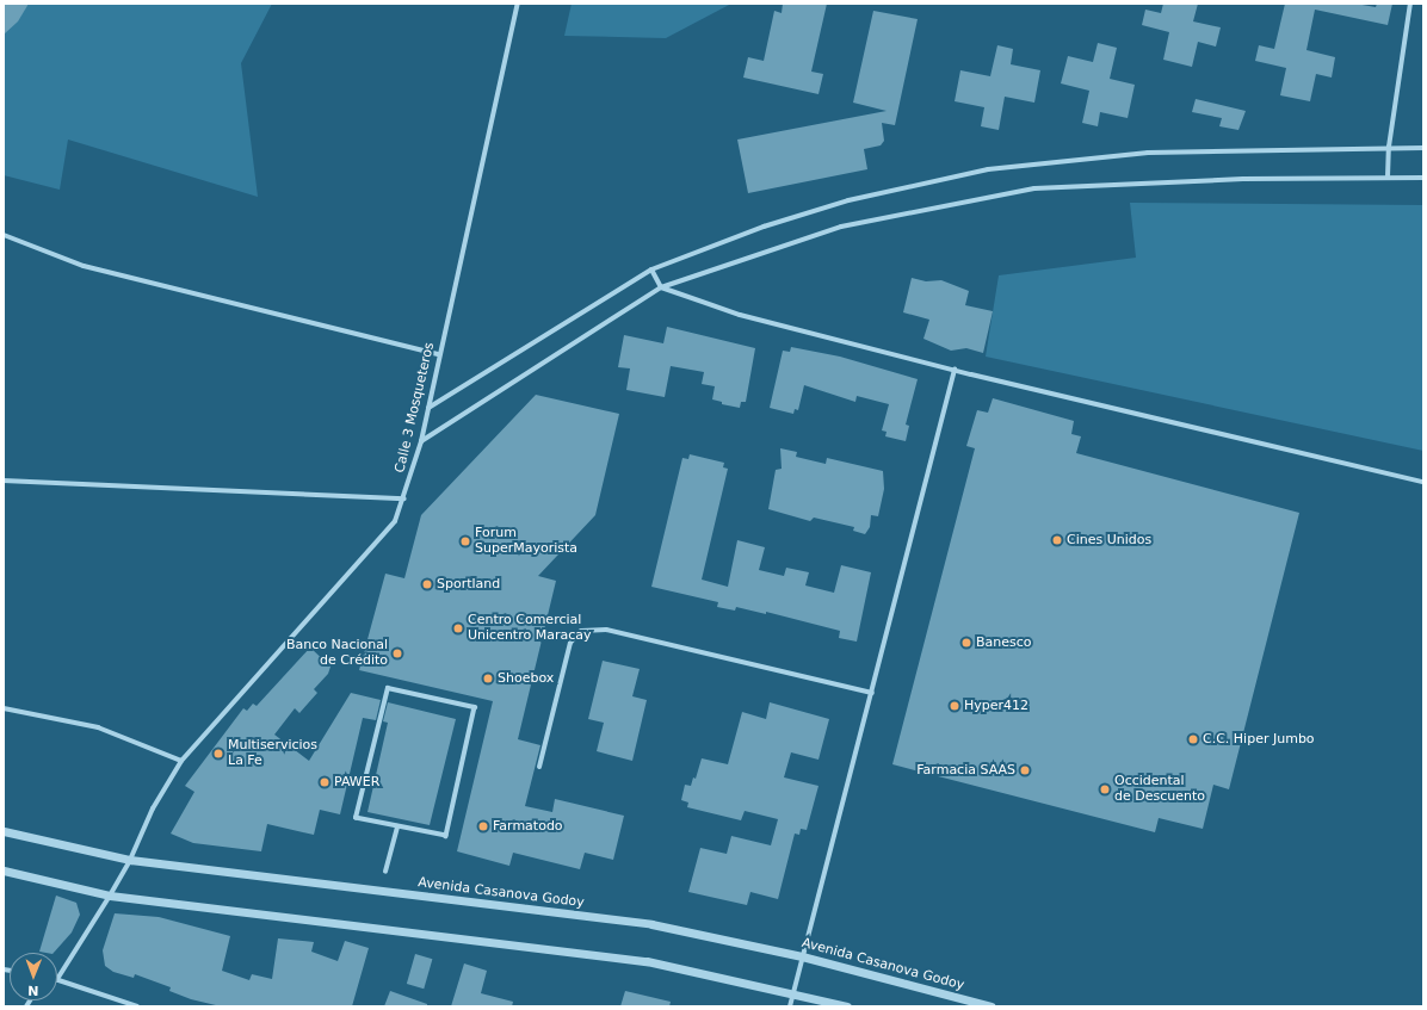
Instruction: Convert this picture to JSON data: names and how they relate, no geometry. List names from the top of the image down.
{
  "streets": {
    "street": ["Calle 3 Mosqueteros", "Avenida Casanova Godoy"]
  },
  "crossings": [
    ["Calle 3 Mosqueteros", "Avenida Casanova Godoy"]
  ],
  "places": [
    "Cines Unidos",
    "Forum SuperMayorista",
    "Sportland",
    "Centro Comercial Unicentro Maracay",
    "Banesco",
    "Banco Nacional de Crédito",
    "Shoebox",
    "Hyper412",
    "C.C. Hiper Jumbo",
    "Multiservicios La Fe",
    "Farmacia SAAS",
    "PAWER",
    "Occidental de Descuento",
    "Farmatodo"
  ],
  "north": "bottom"
}
